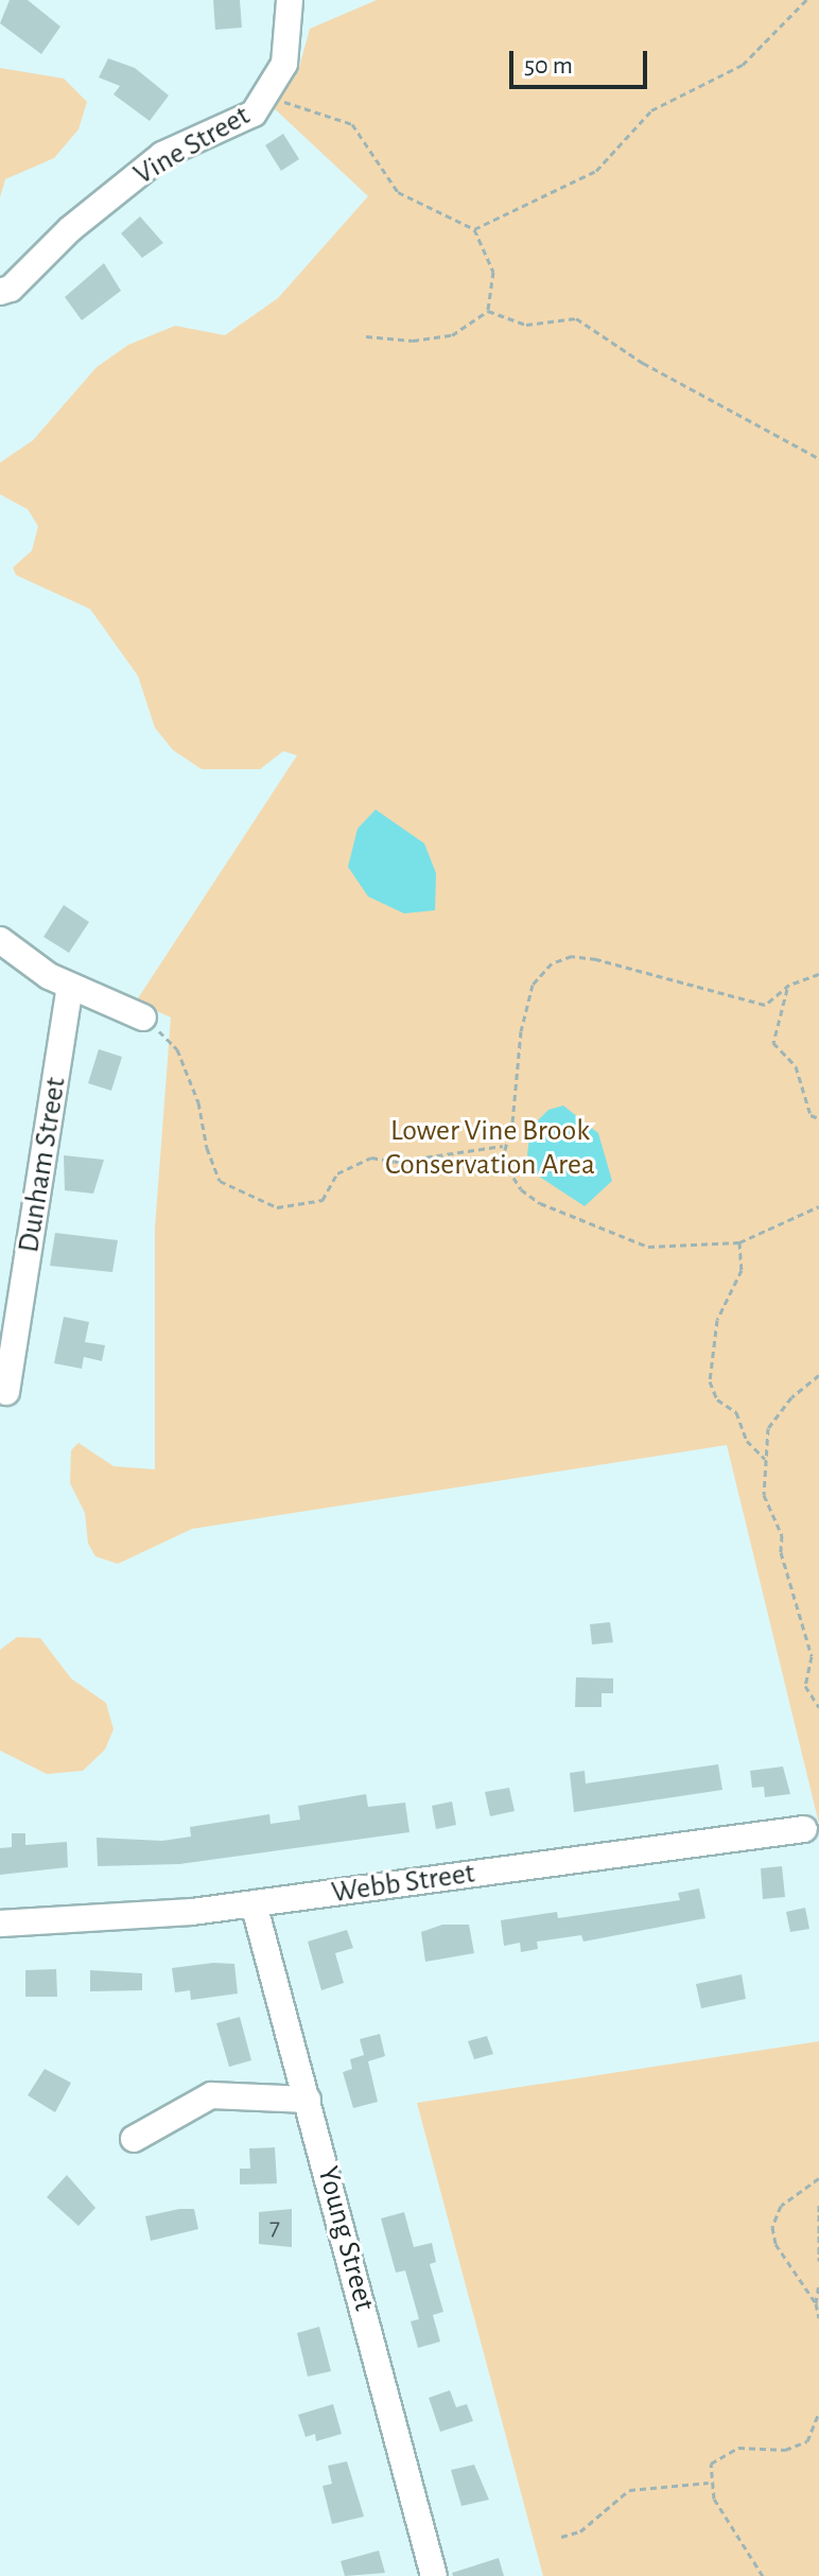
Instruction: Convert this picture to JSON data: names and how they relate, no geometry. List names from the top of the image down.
{
  "streets": {
    "street": [
      "Vine Street",
      "Dunham Street",
      "Webb Street",
      "Young Street"
    ]
  },
  "crossings": [
    ["Webb Street", "Young Street"]
  ],
  "parks": ["Lower Vine Brook Conservation Area"],
  "house_numbers": ["7"],
  "scale_bar": "50 m"
}
